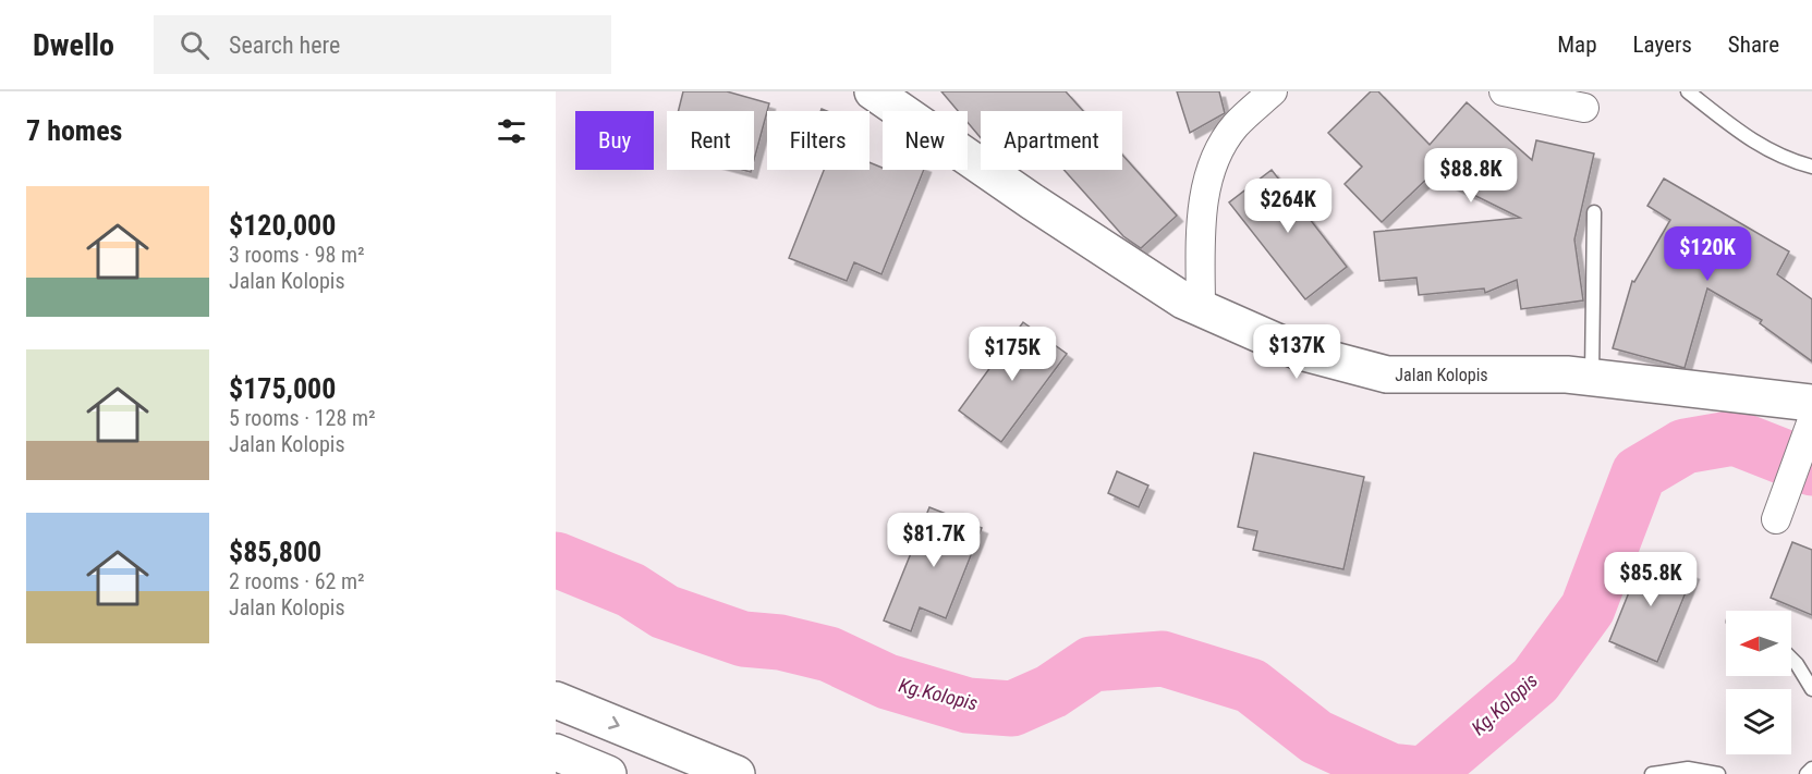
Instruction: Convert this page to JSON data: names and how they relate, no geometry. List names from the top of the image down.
{
  "streets": {
    "main road": ["Jalan Kolopis"]
  },
  "water": ["Kg.Kolopis"],
  "north": "left",
  "page": {
    "header": "Dwello",
    "search": "Search here",
    "nav": ["Map", "Layers", "Share"],
    "heading": "7 homes",
    "chip": [
      "Buy",
      "Rent",
      "Filters",
      "New",
      "Apartment"
    ],
    "price": [
      "$88.8K",
      "$264K",
      "$120K",
      "$137K",
      "$175K",
      "$81.7K",
      "$85.8K"
    ],
    "list": [
      {
        "name": "$120,000",
        "note": "3 rooms · 98 m² · Jalan Kolopis"
      },
      {
        "name": "$175,000",
        "note": "5 rooms · 128 m² · Jalan Kolopis"
      },
      {
        "name": "$85,800",
        "note": "2 rooms · 62 m² · Jalan Kolopis"
      }
    ]
  }
}
